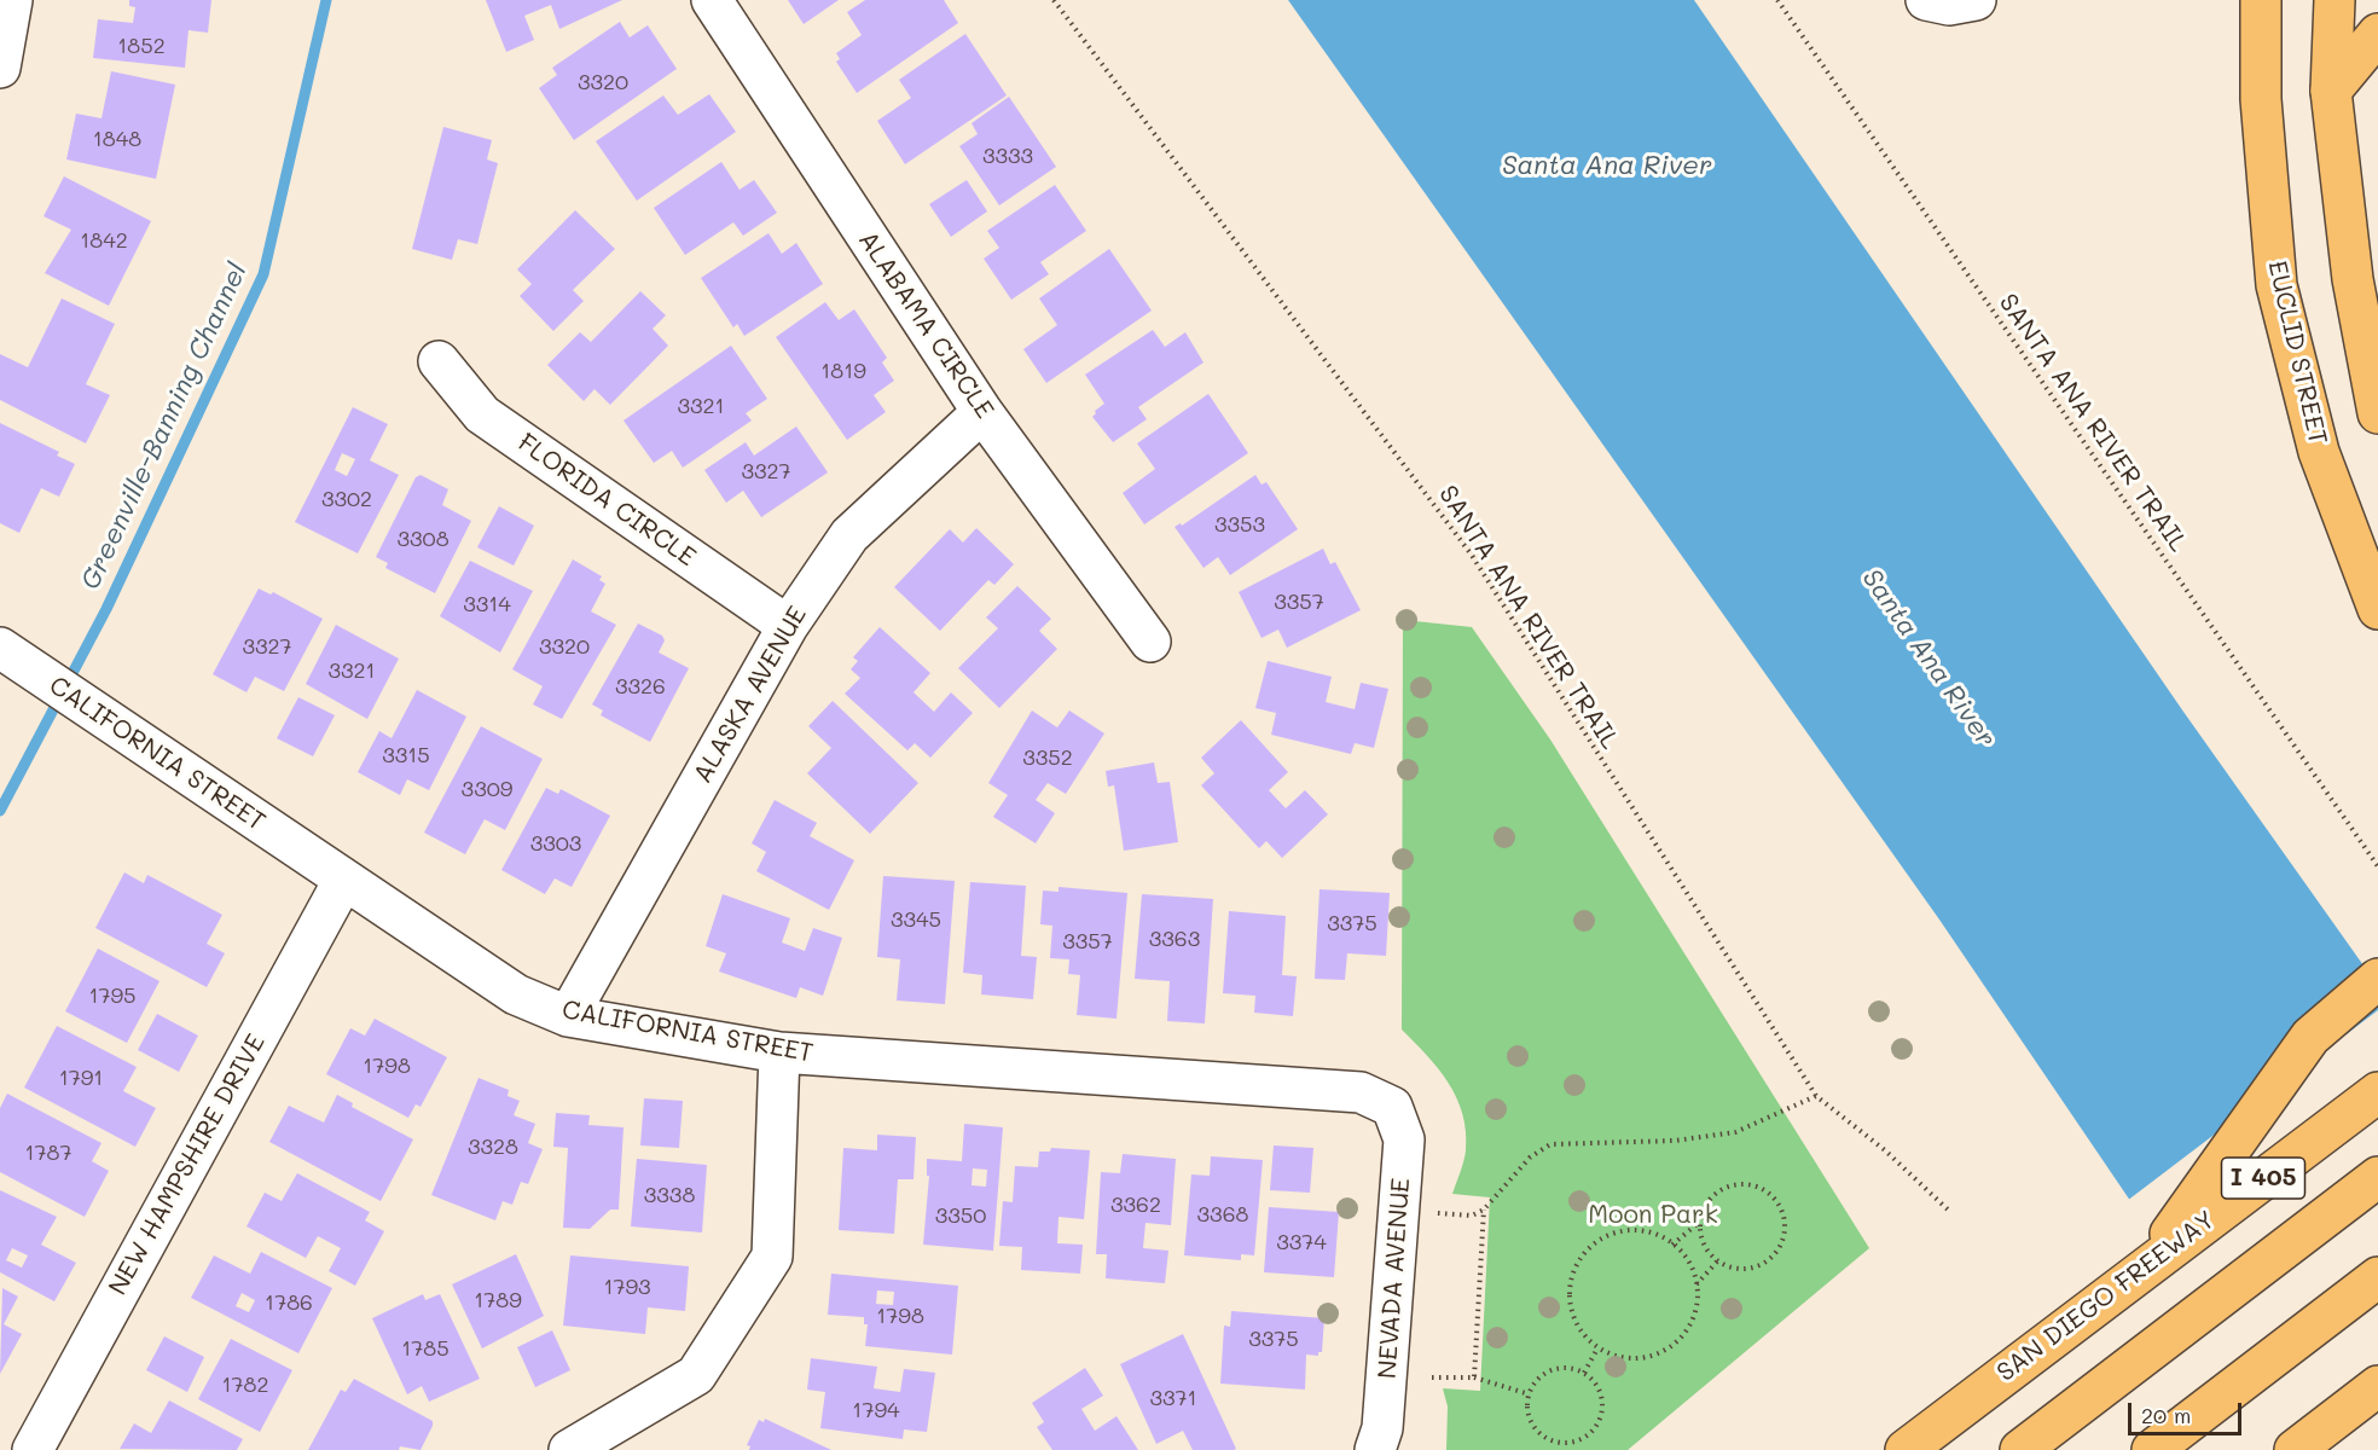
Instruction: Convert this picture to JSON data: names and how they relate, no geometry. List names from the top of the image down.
{
  "streets": {
    "main road": ["EUCLID STREET", "I 405", "SAN DIEGO FREEWAY"],
    "street": [
      "ALABAMA CIRCLE",
      "FLORIDA CIRCLE",
      "ALASKA AVENUE",
      "CALIFORNIA STREET",
      "NEW HAMPSHIRE DRIVE",
      "NEVADA AVENUE"
    ],
    "path": ["SANTA ANA RIVER TRAIL"]
  },
  "crossings": [
    ["ALABAMA CIRCLE", "ALASKA AVENUE"],
    ["FLORIDA CIRCLE", "ALASKA AVENUE"],
    ["ALASKA AVENUE", "CALIFORNIA STREET"],
    ["CALIFORNIA STREET", "NEW HAMPSHIRE DRIVE"],
    ["CALIFORNIA STREET", "NEVADA AVENUE"]
  ],
  "water": ["Santa Ana River", "Greenville-Banning Channel"],
  "parks": ["Moon Park"],
  "house_numbers": [
    "1852",
    "3320",
    "1848",
    "3333",
    "1842",
    "1819",
    "3321",
    "3327",
    "3302",
    "3353",
    "3308",
    "3357",
    "3314",
    "3327",
    "3320",
    "3321",
    "3326",
    "3315",
    "3352",
    "3309",
    "3303",
    "3345",
    "3375",
    "3363",
    "3357",
    "1795",
    "1798",
    "1791",
    "3328",
    "1787",
    "3338",
    "3362",
    "3368",
    "3350",
    "3374",
    "1793",
    "1789",
    "1786",
    "1798",
    "3375",
    "1785",
    "1782",
    "3371",
    "1794"
  ],
  "scale_bar": "20 m"
}
